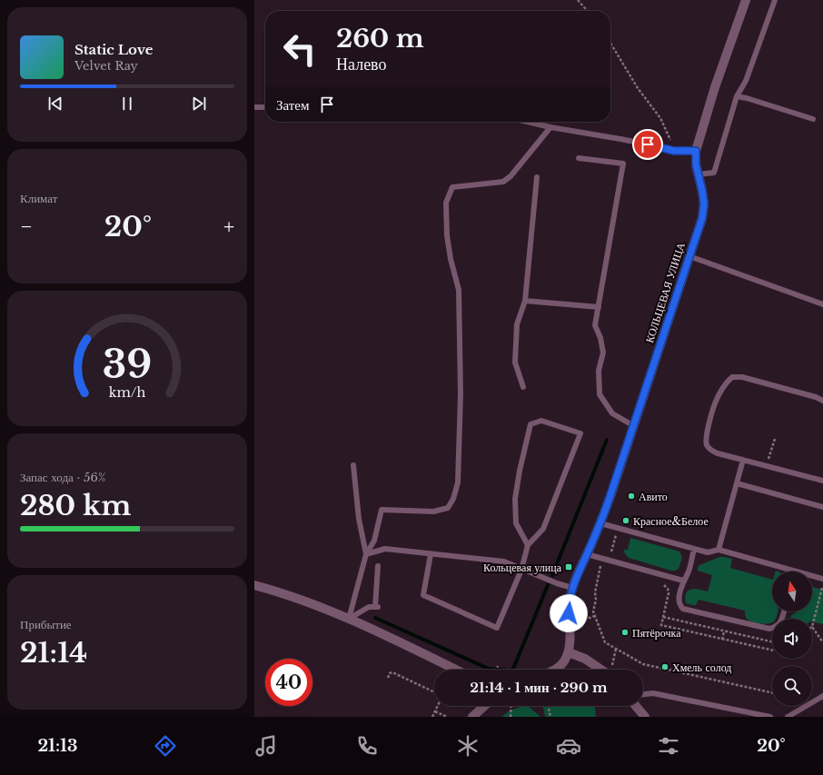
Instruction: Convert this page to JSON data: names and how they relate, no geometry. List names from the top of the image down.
{
  "streets": {
    "street": ["КОЛЬЦЕВАЯ УЛИЦА"]
  },
  "places": {
    "other": [
      "Авито",
      "Красное&Белое",
      "Пятёрочка",
      "Хмель солод"
    ],
    "transit": ["Кольцевая улица"]
  },
  "north": "top",
  "page": {
    "turn": ["260 m", "Налево"],
    "song": ["Static Love", "Velvet Ray"],
    "then": "Затем",
    "tile": [
      "Климат",
      ["Запас хода · 56%", "280 km"],
      ["Прибытие", "21:14"]
    ],
    "heat": ["−", "20°", "+"],
    "limit": "40",
    "trip": "21:14 · 1 мин · 290 m",
    "tabs": ["21:13", "20°"],
    "gauge": ["39", "km/h"]
  }
}
